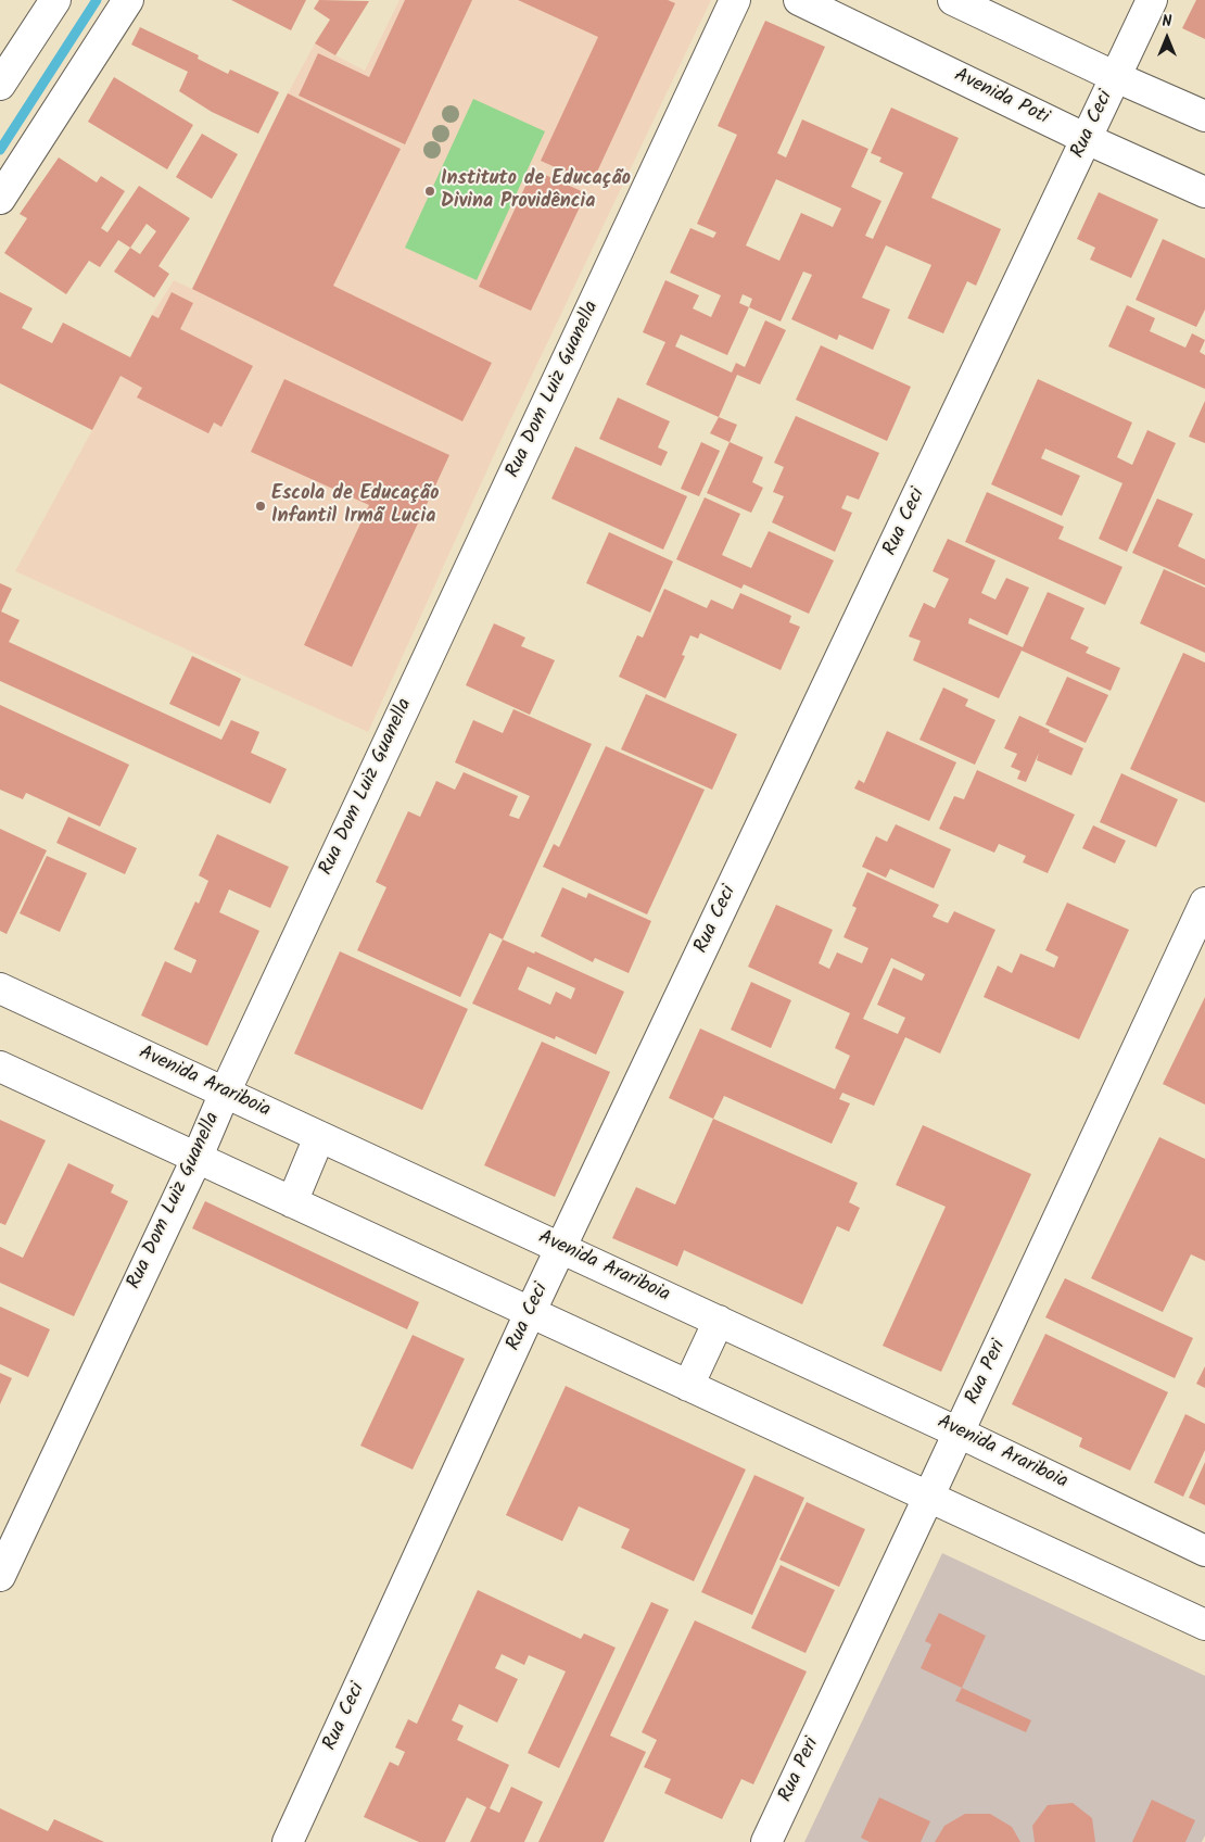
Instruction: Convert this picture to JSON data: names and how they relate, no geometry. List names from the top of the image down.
{
  "streets": {
    "street": [
      "Avenida Poti",
      "Rua Ceci",
      "Rua Dom Luiz Guanella",
      "Avenida Arariboia",
      "Rua Peri"
    ]
  },
  "crossings": [
    ["Avenida Poti", "Rua Ceci"],
    ["Rua Ceci", "Avenida Arariboia"],
    ["Rua Dom Luiz Guanella", "Avenida Arariboia"],
    ["Avenida Arariboia", "Rua Peri"]
  ],
  "places": ["Instituto de Educação Divina Providência", "Escola de Educação Infantil Irmã Lucia"],
  "north": "top"
}
